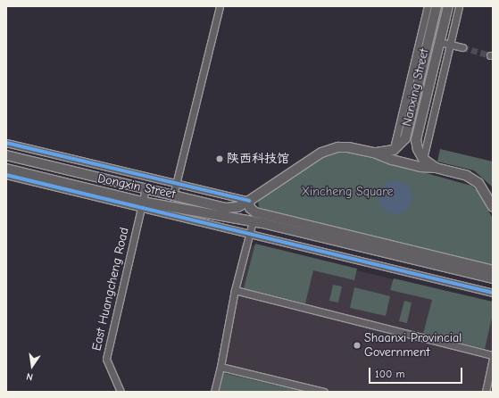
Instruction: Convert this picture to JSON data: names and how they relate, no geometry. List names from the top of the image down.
{
  "streets": {
    "main road": ["Nanxing Street", "Dongxin Street"],
    "street": ["East Huangcheng Road"]
  },
  "crossings": [
    ["Dongxin Street", "East Huangcheng Road"]
  ],
  "parks": ["Xincheng Square"],
  "places": ["陕西科技馆", "Shaanxi Provincial Government"],
  "scale_bar": "100 m",
  "north": "bottom"
}
